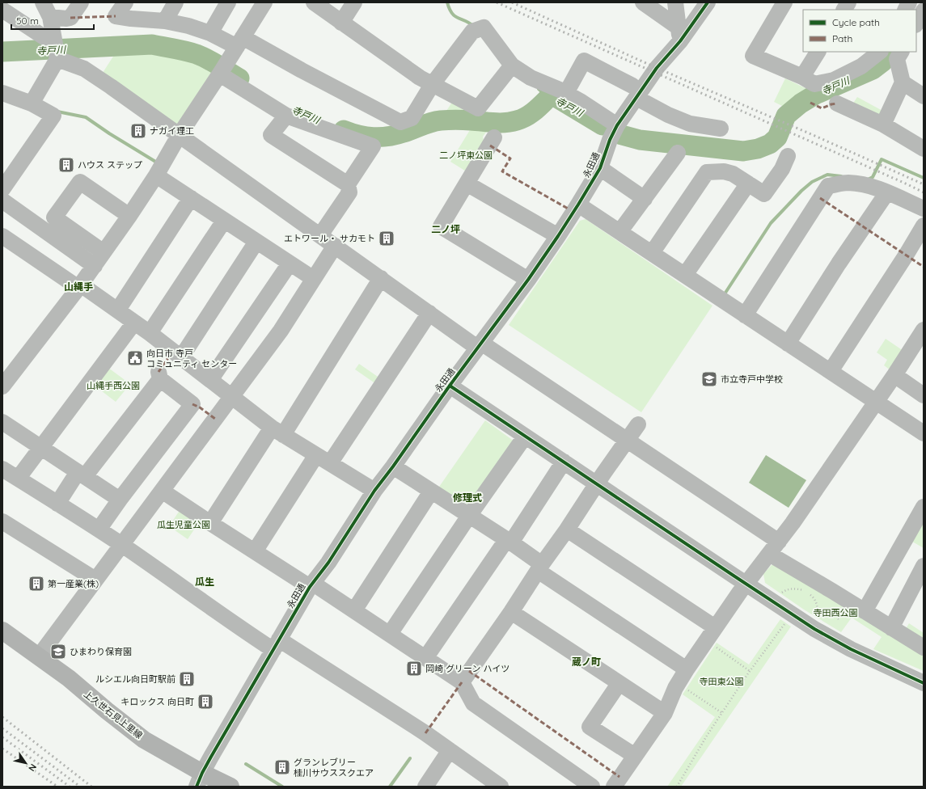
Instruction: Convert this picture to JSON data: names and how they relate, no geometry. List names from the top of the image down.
{
  "streets": {
    "main road": ["上久世石見上里線"],
    "street": ["永田通"]
  },
  "crossings": [
    ["永田通", "上久世石見上里線"]
  ],
  "districts": [
    "二ノ坪",
    "山縄手",
    "修理式",
    "瓜生",
    "蔵ノ町"
  ],
  "water": ["寺戸川"],
  "parks": [
    "二ノ坪東公園",
    "山縄手西公園",
    "瓜生児童公園",
    "寺田西公園",
    "寺田東公園"
  ],
  "places": {
    "building": [
      "ナガイ理工",
      "ハウス ステップ",
      "エトワール・ サカモト",
      "第一産業(株)",
      "岡崎 グリーン ハイツ",
      "ルシエル向日町駅前",
      "キロックス 向日町",
      "グランレブリー 桂川サウススクエア"
    ],
    "public building": ["向日市 寺戸 コミュニティ センター"],
    "school or university": ["市立寺戸中学校", "ひまわり保育園"]
  },
  "legend": ["Cycle path", "Path"],
  "scale_bar": "50 m",
  "north": "bottom right"
}
